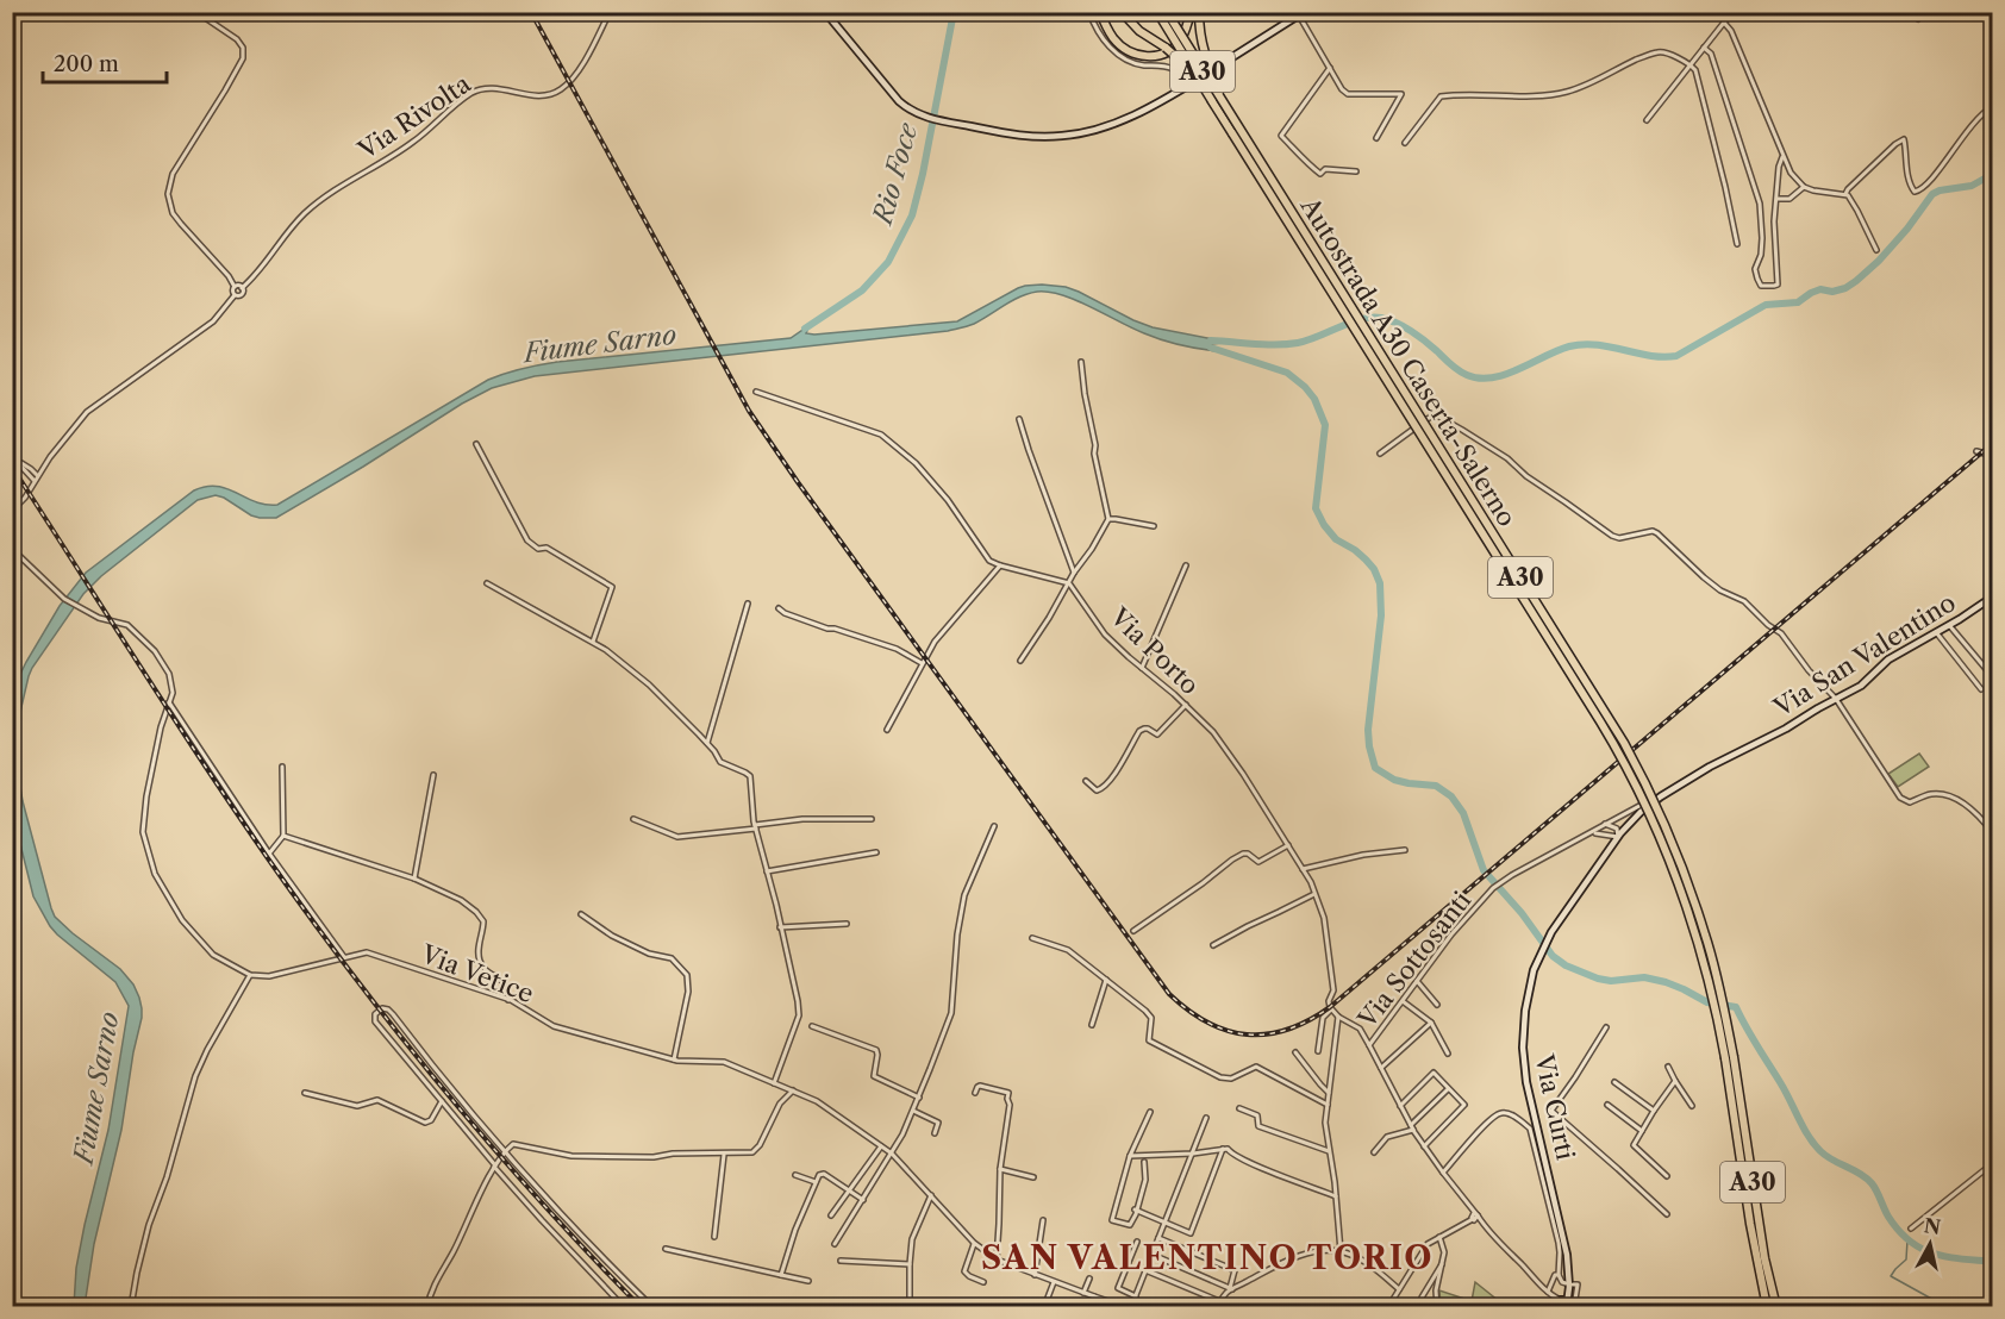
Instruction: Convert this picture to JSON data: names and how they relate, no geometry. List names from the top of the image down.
{
  "streets": {
    "highway": ["A30", "Autostrada A30 Caserta-Salerno"],
    "main road": ["Via San Valentino", "Via Curti"],
    "street": [
      "Via Rivolta",
      "Via Porto",
      "Via Sottosanti",
      "Via Vetice"
    ]
  },
  "crossings": [
    ["Via San Valentino", "Via Sottosanti"],
    ["Via San Valentino", "Via Curti"],
    ["Via Sottosanti", "Via Curti"]
  ],
  "districts": ["SAN VALENTINO TORIO"],
  "water": ["Rio Foce", "Fiume Sarno"],
  "scale_bar": "200 m",
  "north": "top"
}
